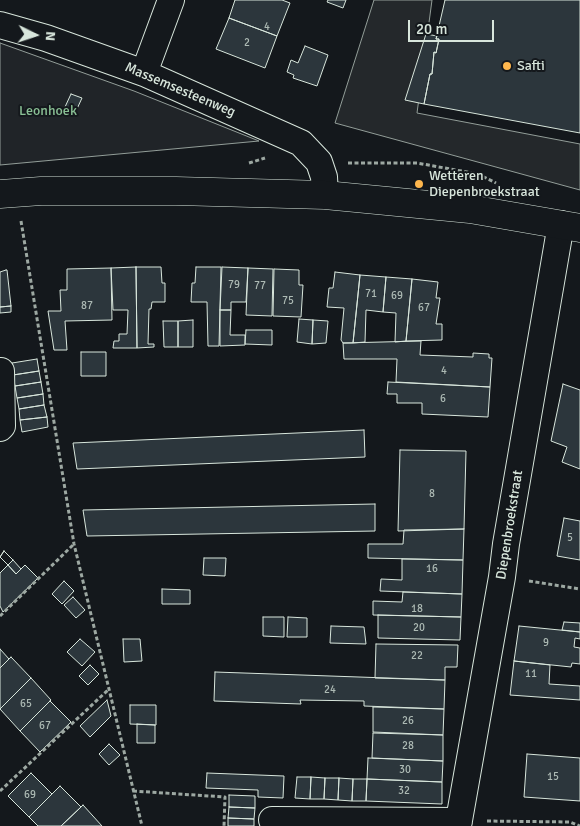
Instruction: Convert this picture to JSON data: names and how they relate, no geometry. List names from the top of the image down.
{
  "streets": {
    "street": ["Massemsesteenweg", "Diepenbroekstraat"]
  },
  "parks": ["Leonhoek"],
  "places": ["Safti", "Wetteren Diepenbroekstraat"],
  "house_numbers": [
    "4",
    "2",
    "79",
    "77",
    "71",
    "69",
    "75",
    "87",
    "67",
    "4",
    "6",
    "8",
    "5",
    "16",
    "18",
    "20",
    "9",
    "22",
    "11",
    "24",
    "65",
    "26",
    "67",
    "28",
    "30",
    "15",
    "32",
    "69"
  ],
  "scale_bar": "20 m",
  "north": "right"
}
